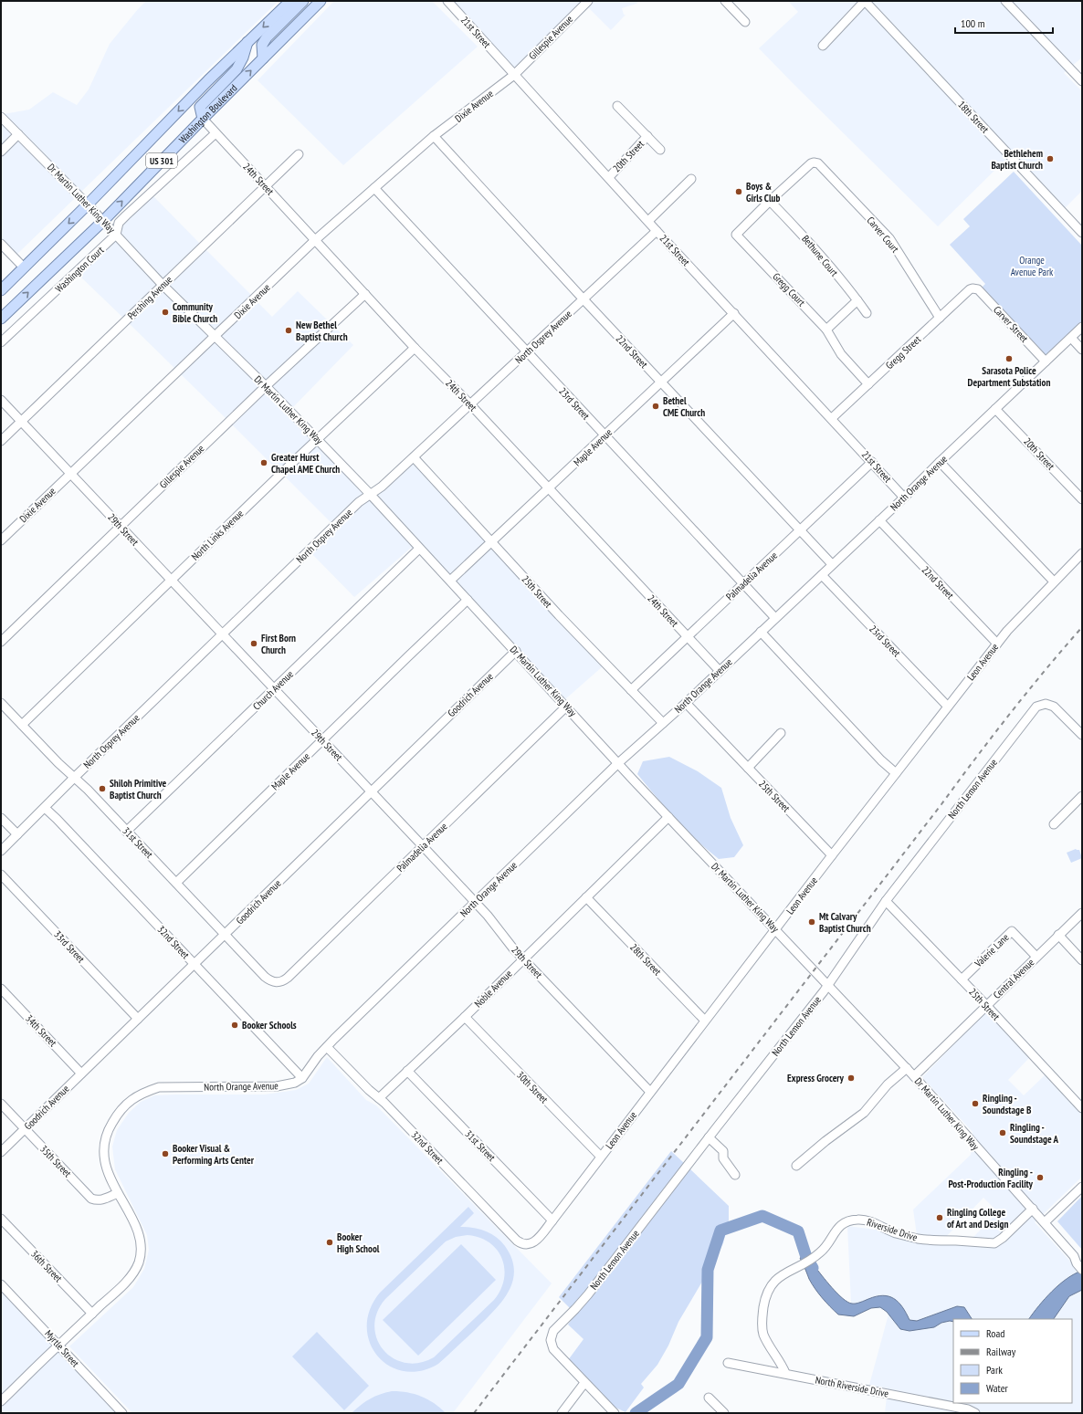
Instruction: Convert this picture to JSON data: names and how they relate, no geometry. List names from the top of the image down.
{
  "streets": {
    "main road": ["Washington Boulevard", "US 301"],
    "street": [
      "21st Street",
      "Gillespie Avenue",
      "Dixie Avenue",
      "18th Street",
      "20th Street",
      "24th Street",
      "Dr Martin Luther King Way",
      "Carver Court",
      "Bethune Court",
      "Washington Court",
      "Gregg Court",
      "Pershing Avenue",
      "Carver Street",
      "North Osprey Avenue",
      "22nd Street",
      "Gregg Street",
      "23rd Street",
      "Maple Avenue",
      "North Orange Avenue",
      "29th Street",
      "North Links Avenue",
      "Palmadelia Avenue",
      "25th Street",
      "Leon Avenue",
      "Church Avenue",
      "Goodrich Avenue",
      "North Lemon Avenue",
      "31st Street",
      "32nd Street",
      "33rd Street",
      "Valerie Lane",
      "28th Street",
      "Central Avenue",
      "Noble Avenue",
      "34th Street",
      "30th Street",
      "35th Street",
      "Riverside Drive",
      "36th Street",
      "Myrtle Street",
      "North Riverside Drive"
    ]
  },
  "crossings": [
    ["21st Street", "Gillespie Avenue"],
    ["21st Street", "Dixie Avenue"],
    ["21st Street", "20th Street"],
    ["21st Street", "North Osprey Avenue"],
    ["21st Street", "Gregg Street"],
    ["21st Street", "Maple Avenue"],
    ["21st Street", "North Orange Avenue"],
    ["21st Street", "Palmadelia Avenue"],
    ["Gillespie Avenue", "Dixie Avenue"],
    ["Gillespie Avenue", "24th Street"],
    ["Gillespie Avenue", "Dr Martin Luther King Way"],
    ["Gillespie Avenue", "29th Street"],
    ["Dixie Avenue", "24th Street"],
    ["Dixie Avenue", "Dr Martin Luther King Way"],
    ["Dixie Avenue", "22nd Street"],
    ["Dixie Avenue", "23rd Street"],
    ["Dixie Avenue", "29th Street"],
    ["Washington Boulevard", "24th Street"],
    ["Washington Boulevard", "Dr Martin Luther King Way"],
    ["20th Street", "North Orange Avenue"],
    ["US 301", "Dr Martin Luther King Way"],
    ["24th Street", "Pershing Avenue"],
    ["24th Street", "North Osprey Avenue"],
    ["24th Street", "Maple Avenue"],
    ["24th Street", "North Orange Avenue"],
    ["24th Street", "North Links Avenue"],
    ["24th Street", "Palmadelia Avenue"],
    ["Dr Martin Luther King Way", "Washington Court"],
    ["Dr Martin Luther King Way", "Pershing Avenue"],
    ["Dr Martin Luther King Way", "North Osprey Avenue"],
    ["Dr Martin Luther King Way", "Maple Avenue"],
    ["Dr Martin Luther King Way", "North Orange Avenue"],
    ["Dr Martin Luther King Way", "North Links Avenue"],
    ["Dr Martin Luther King Way", "Palmadelia Avenue"],
    ["Dr Martin Luther King Way", "Leon Avenue"],
    ["Dr Martin Luther King Way", "Church Avenue"],
    ["Dr Martin Luther King Way", "Goodrich Avenue"],
    ["Dr Martin Luther King Way", "North Lemon Avenue"],
    ["Dr Martin Luther King Way", "Central Avenue"],
    ["Dr Martin Luther King Way", "Noble Avenue"],
    ["Dr Martin Luther King Way", "Riverside Drive"],
    ["Carver Court", "Bethune Court"],
    ["Carver Court", "Gregg Court"],
    ["Carver Court", "Gregg Street"],
    ["Bethune Court", "Gregg Court"],
    ["Gregg Court", "Gregg Street"],
    ["Pershing Avenue", "29th Street"],
    ["Carver Street", "Gregg Street"],
    ["Carver Street", "North Orange Avenue"],
    ["North Osprey Avenue", "22nd Street"],
    ["North Osprey Avenue", "23rd Street"],
    ["North Osprey Avenue", "29th Street"],
    ["North Osprey Avenue", "25th Street"],
    ["North Osprey Avenue", "31st Street"],
    ["North Osprey Avenue", "32nd Street"],
    ["22nd Street", "Maple Avenue"],
    ["22nd Street", "North Orange Avenue"],
    ["22nd Street", "Palmadelia Avenue"],
    ["22nd Street", "Leon Avenue"],
    ["23rd Street", "Maple Avenue"],
    ["23rd Street", "North Orange Avenue"],
    ["23rd Street", "Palmadelia Avenue"],
    ["23rd Street", "Leon Avenue"],
    ["Maple Avenue", "29th Street"],
    ["Maple Avenue", "25th Street"],
    ["Maple Avenue", "31st Street"],
    ["North Orange Avenue", "29th Street"],
    ["North Orange Avenue", "25th Street"],
    ["North Orange Avenue", "32nd Street"],
    ["North Orange Avenue", "35th Street"],
    ["North Orange Avenue", "36th Street"],
    ["North Orange Avenue", "Myrtle Street"],
    ["29th Street", "North Links Avenue"],
    ["29th Street", "Palmadelia Avenue"],
    ["29th Street", "Leon Avenue"],
    ["29th Street", "Church Avenue"],
    ["29th Street", "Goodrich Avenue"],
    ["29th Street", "Noble Avenue"],
    ["North Links Avenue", "31st Street"],
    ["Palmadelia Avenue", "25th Street"],
    ["Palmadelia Avenue", "31st Street"],
    ["25th Street", "Leon Avenue"],
    ["25th Street", "North Lemon Avenue"],
    ["25th Street", "Valerie Lane"],
    ["25th Street", "Central Avenue"],
    ["Leon Avenue", "31st Street"],
    ["Leon Avenue", "32nd Street"],
    ["Leon Avenue", "28th Street"],
    ["Leon Avenue", "30th Street"],
    ["Church Avenue", "31st Street"],
    ["Goodrich Avenue", "31st Street"],
    ["Goodrich Avenue", "32nd Street"],
    ["Goodrich Avenue", "33rd Street"],
    ["Goodrich Avenue", "34th Street"],
    ["Goodrich Avenue", "35th Street"],
    ["31st Street", "Noble Avenue"],
    ["32nd Street", "Noble Avenue"],
    ["Valerie Lane", "Central Avenue"],
    ["28th Street", "Noble Avenue"],
    ["Noble Avenue", "30th Street"],
    ["Riverside Drive", "North Riverside Drive"]
  ],
  "parks": ["Orange Avenue Park"],
  "places": [
    "Bethlehem Baptist Church",
    "Boys & Girls Club",
    "Community Bible Church",
    "New Bethel Baptist Church",
    "Sarasota Police Department Substation",
    "Bethel CME Church",
    "Greater Hurst Chapel AME Church",
    "First Born Church",
    "Shiloh Primitive Baptist Church",
    "Mt Calvary Baptist Church",
    "Booker Schools",
    "Express Grocery",
    "Ringling - Soundstage B",
    "Ringling - Soundstage A",
    "Booker Visual & Performing Arts Center",
    "Ringling - Post-Production Facility",
    "Ringling College of Art and Design",
    "Booker High School"
  ],
  "legend": [
    "Road",
    "Railway",
    "Park",
    "Water"
  ],
  "scale_bar": "100 m"
}
